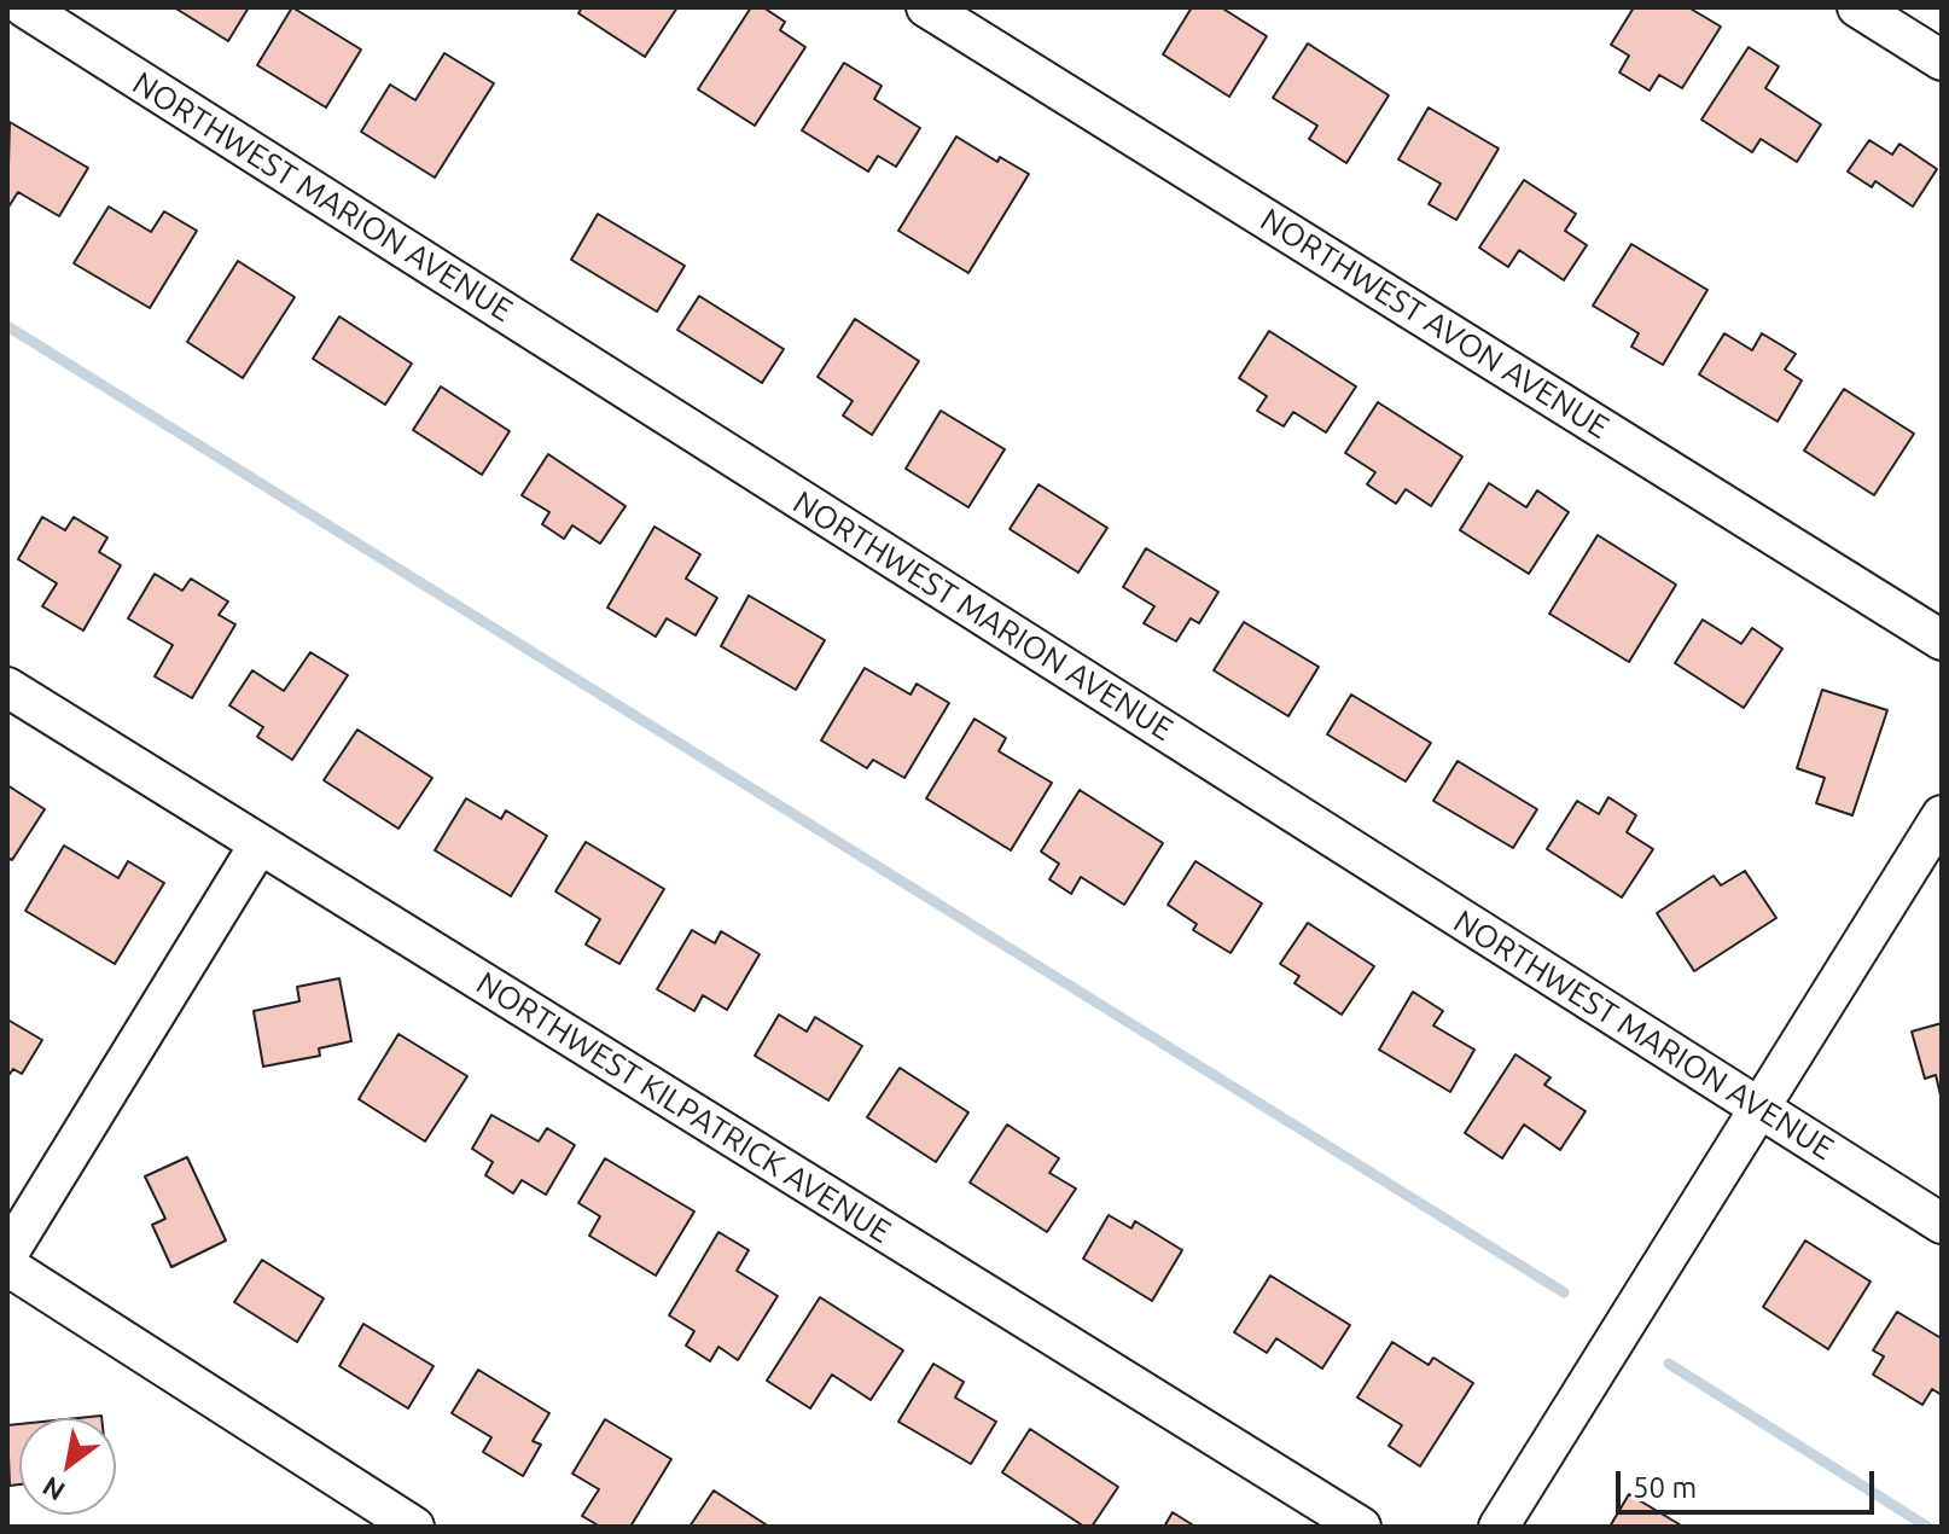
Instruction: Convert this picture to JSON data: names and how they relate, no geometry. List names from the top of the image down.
{
  "streets": {
    "street": ["NORTHWEST MARION AVENUE", "NORTHWEST AVON AVENUE", "NORTHWEST KILPATRICK AVENUE"]
  },
  "scale_bar": "50 m",
  "north": "bottom left"
}
